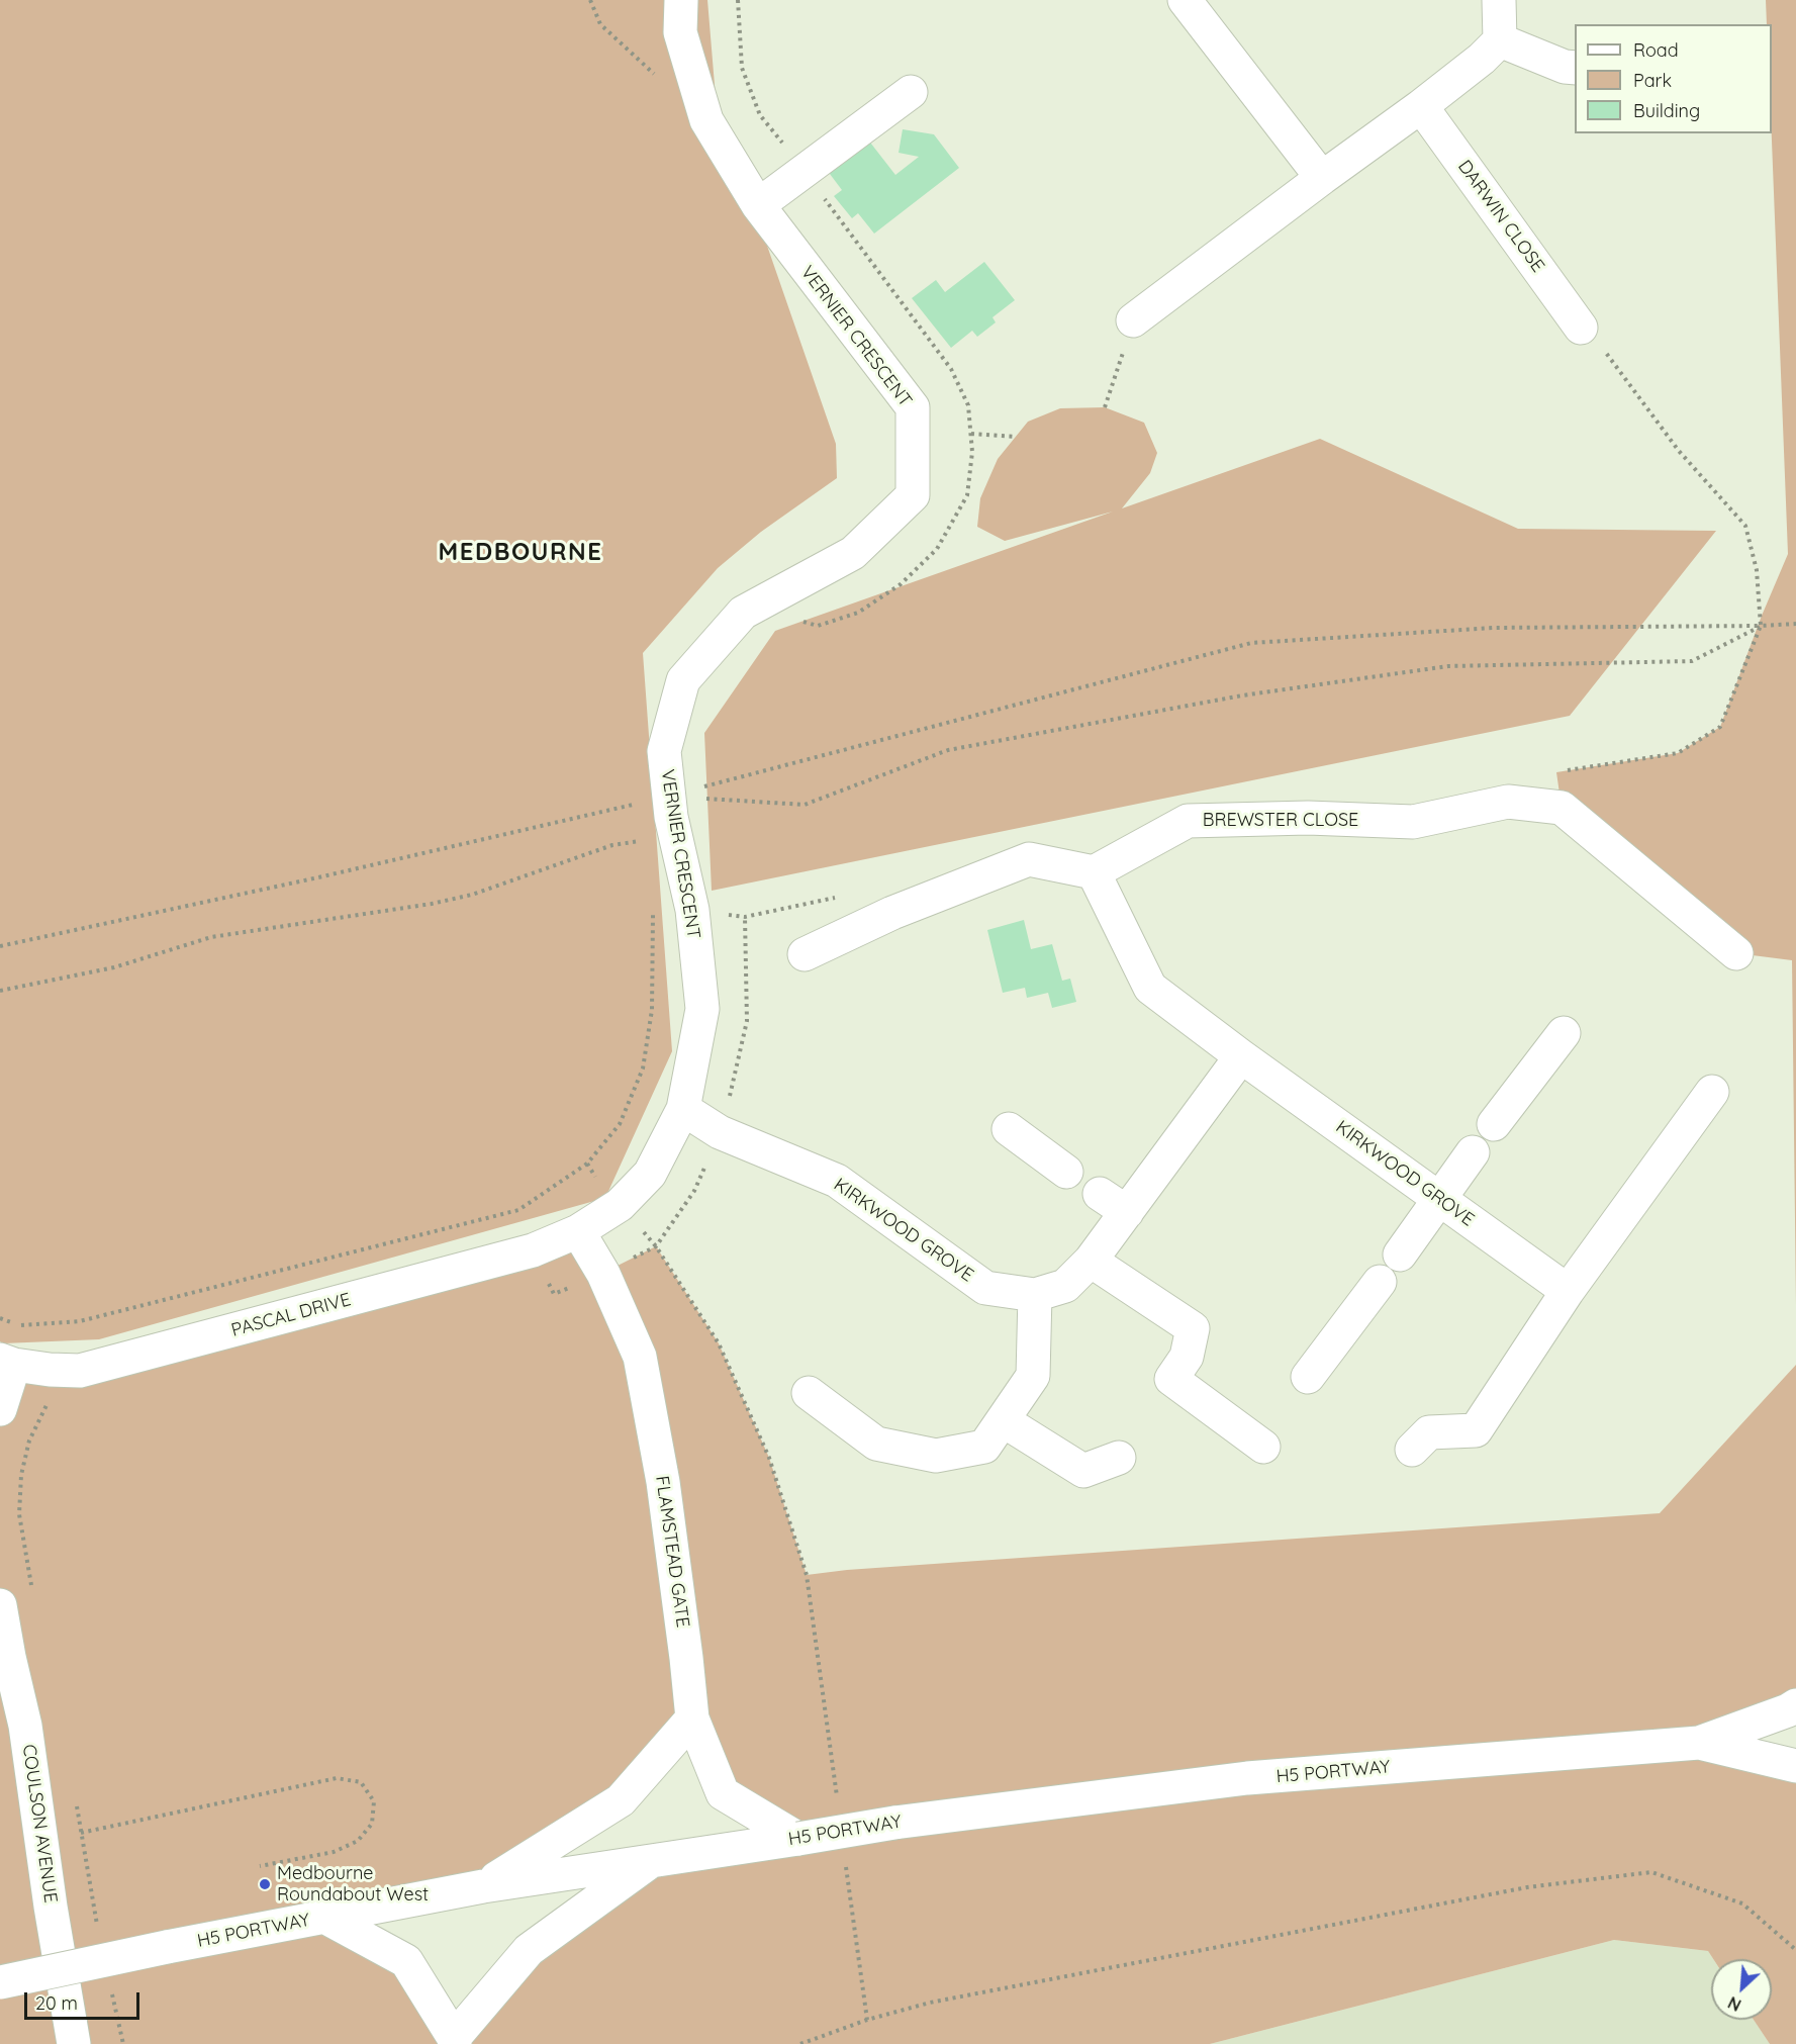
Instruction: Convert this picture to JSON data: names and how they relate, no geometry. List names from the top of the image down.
{
  "streets": {
    "street": [
      "DARWIN CLOSE",
      "VERNIER CRESCENT",
      "BREWSTER CLOSE",
      "KIRKWOOD GROVE",
      "PASCAL DRIVE",
      "FLAMSTEAD GATE",
      "H5 PORTWAY",
      "COULSON AVENUE"
    ]
  },
  "crossings": [
    ["VERNIER CRESCENT", "KIRKWOOD GROVE"],
    ["VERNIER CRESCENT", "PASCAL DRIVE"],
    ["VERNIER CRESCENT", "FLAMSTEAD GATE"],
    ["BREWSTER CLOSE", "KIRKWOOD GROVE"],
    ["PASCAL DRIVE", "FLAMSTEAD GATE"],
    ["FLAMSTEAD GATE", "H5 PORTWAY"]
  ],
  "districts": ["MEDBOURNE"],
  "places": ["Medbourne Roundabout West"],
  "legend": ["Road", "Park", "Building"],
  "scale_bar": "20 m",
  "north": "bottom left"
}
